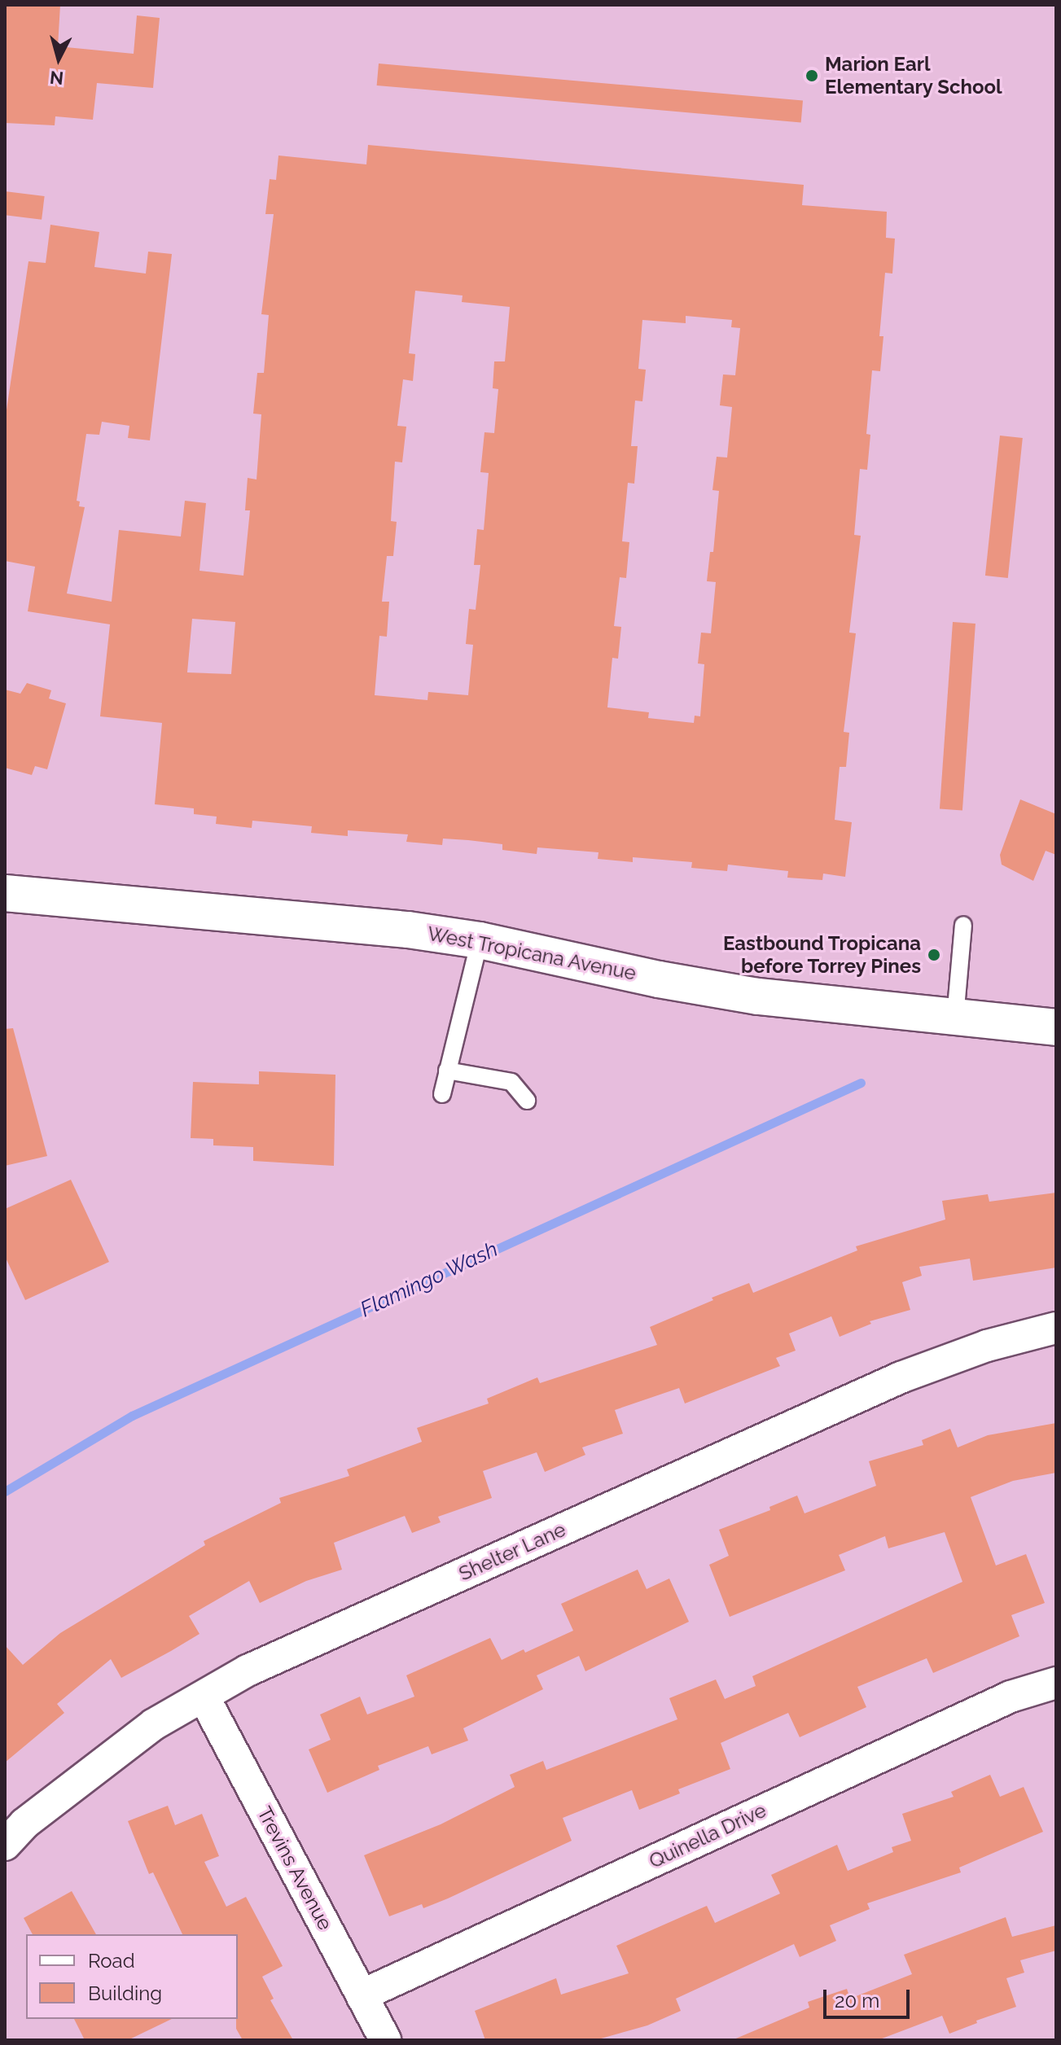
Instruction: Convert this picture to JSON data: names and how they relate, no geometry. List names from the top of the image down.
{
  "streets": {
    "main road": ["West Tropicana Avenue"],
    "street": ["Shelter Lane", "Quinella Drive", "Trevins Avenue"]
  },
  "crossings": [
    ["Shelter Lane", "Trevins Avenue"],
    ["Quinella Drive", "Trevins Avenue"]
  ],
  "water": ["Flamingo Wash"],
  "places": ["Marion Earl Elementary School", "Eastbound Tropicana before Torrey Pines"],
  "legend": ["Road", "Building"],
  "scale_bar": "20 m",
  "north": "bottom"
}
